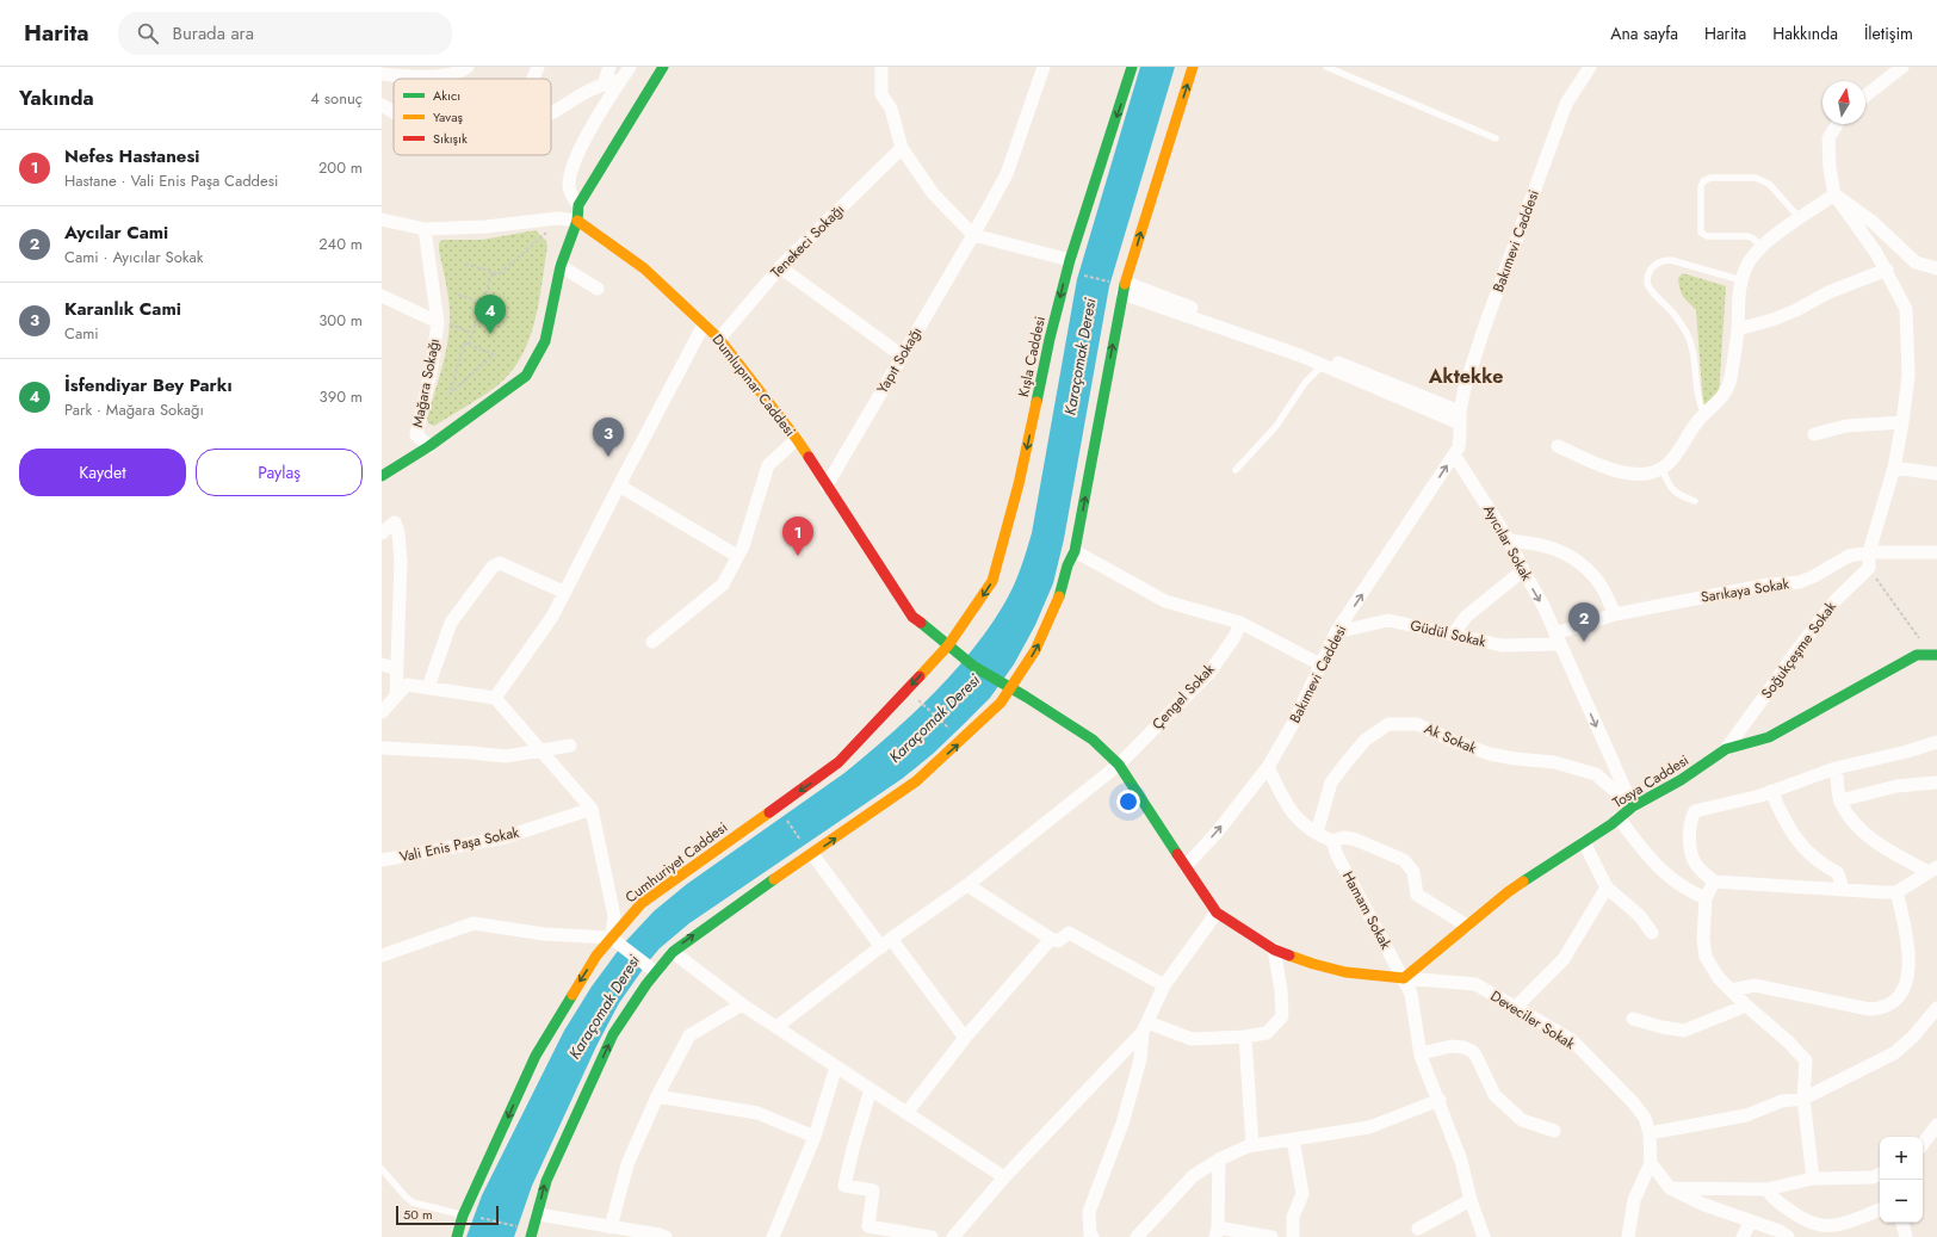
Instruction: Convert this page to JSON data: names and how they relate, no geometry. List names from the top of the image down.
{
  "streets": {
    "main road": [
      "Kışla Caddesi",
      "Dumlupınar Caddesi",
      "Tosya Caddesi",
      "Cumhuriyet Caddesi"
    ],
    "street": [
      "Tenekeci Sokağı",
      "Bakımevi Caddesi",
      "Yapıt Sokağı",
      "Mağara Sokağı",
      "Ayıcılar Sokak",
      "Sarıkaya Sokak",
      "Güdül Sokak",
      "Soğukçeşme Sokak",
      "Çengel Sokak",
      "Ak Sokak",
      "Vali Enis Paşa Sokak",
      "Hamam Sokak",
      "Deveciler Sokak"
    ]
  },
  "crossings": [
    ["Tenekeci Sokağı", "Dumlupınar Caddesi"],
    ["Bakımevi Caddesi", "Dumlupınar Caddesi"],
    ["Bakımevi Caddesi", "Ayıcılar Sokak"],
    ["Bakımevi Caddesi", "Güdül Sokak"],
    ["Kışla Caddesi", "Dumlupınar Caddesi"],
    ["Kışla Caddesi", "Cumhuriyet Caddesi"],
    ["Yapıt Sokağı", "Dumlupınar Caddesi"],
    ["Dumlupınar Caddesi", "Çengel Sokak"],
    ["Dumlupınar Caddesi", "Cumhuriyet Caddesi"],
    ["Ayıcılar Sokak", "Güdül Sokak"],
    ["Ayıcılar Sokak", "Ak Sokak"],
    ["Ayıcılar Sokak", "Tosya Caddesi"],
    ["Soğukçeşme Sokak", "Tosya Caddesi"],
    ["Ak Sokak", "Tosya Caddesi"],
    ["Tosya Caddesi", "Hamam Sokak"],
    ["Tosya Caddesi", "Deveciler Sokak"],
    ["Hamam Sokak", "Deveciler Sokak"]
  ],
  "one_way": ["Bakımevi Caddesi", "Ayıcılar Sokak"],
  "districts": ["Aktekke"],
  "water": ["Karaçomak Deresi"],
  "legend": ["Akıcı", "Yavaş", "Sıkışık"],
  "scale_bar": "50 m",
  "north": "top",
  "page": {
    "header": "Harita",
    "search": "Burada ara",
    "nav": [
      "Ana sayfa",
      "Harita",
      "Hakkında",
      "İletişim"
    ],
    "heading": ["Yakında", "4 sonuç"],
    "list": [
      {
        "mark": "1",
        "name": "Nefes Hastanesi",
        "note": "Hastane · Vali Enis Paşa Caddesi",
        "value": "200 m"
      },
      {
        "mark": "2",
        "name": "Aycılar Cami",
        "note": "Cami · Ayıcılar Sokak",
        "value": "240 m"
      },
      {
        "mark": "3",
        "name": "Karanlık Cami",
        "note": "Cami",
        "value": "300 m"
      },
      {
        "mark": "4",
        "name": "İsfendiyar Bey Parkı",
        "note": "Park · Mağara Sokağı",
        "value": "390 m"
      }
    ],
    "pins": [
      "4",
      "3",
      "1",
      "2"
    ],
    "buttons": ["Kaydet", "Paylaş"],
    "map_buttons": ["+", "−"],
    "scale": "50 m"
  }
}
